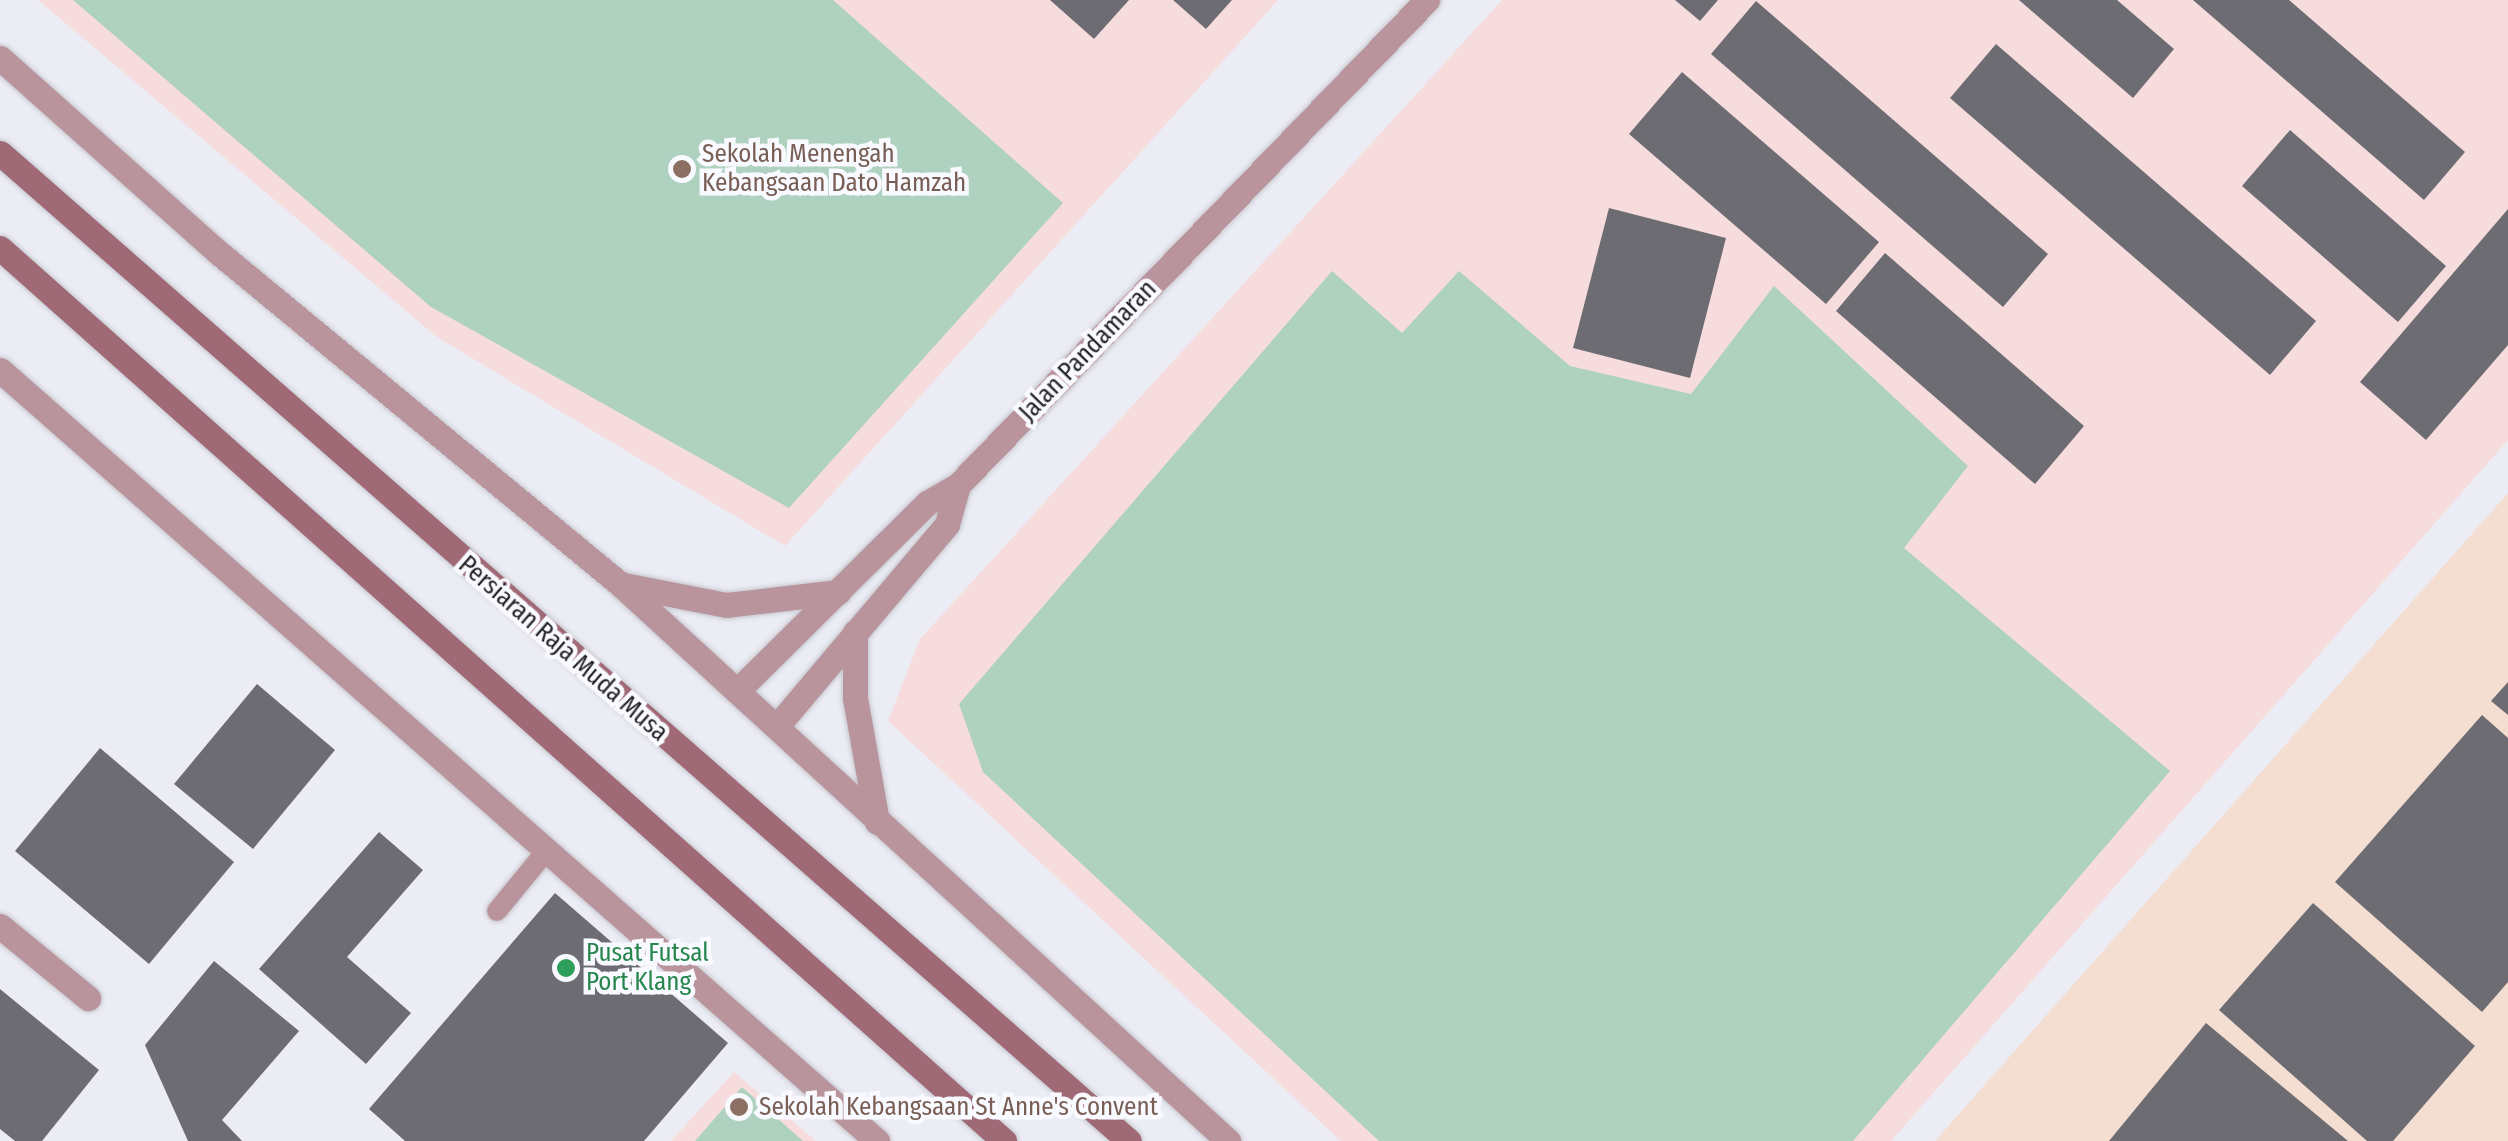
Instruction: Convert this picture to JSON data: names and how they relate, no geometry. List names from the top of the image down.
{
  "streets": {
    "main road": ["Persiaran Raja Muda Musa"],
    "street": ["Jalan Pandamaran"]
  },
  "places": ["Sekolah Menengah Kebangsaan Dato Hamzah", "Pusat Futsal Port Klang", "Sekolah Kebangsaan St Anne's Convent"]
}
